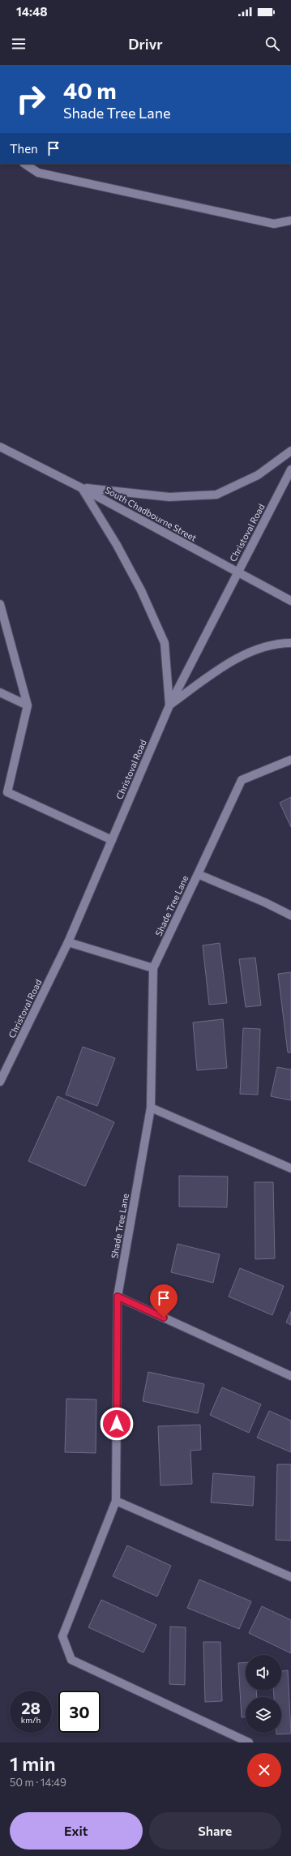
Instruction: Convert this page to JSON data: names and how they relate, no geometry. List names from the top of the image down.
{
  "streets": {
    "street": ["South Chadbourne Street", "Christoval Road", "Shade Tree Lane"]
  },
  "crossings": [
    ["South Chadbourne Street", "Christoval Road"]
  ],
  "page": {
    "status": "14:48",
    "header": "Drivr",
    "turn": ["40 m", "Shade Tree Lane"],
    "then": "Then",
    "speed": "28 km/h",
    "limit": "30",
    "heading": ["1 min", "50 m · 14:49"],
    "buttons": ["Exit", "Share"]
  }
}
